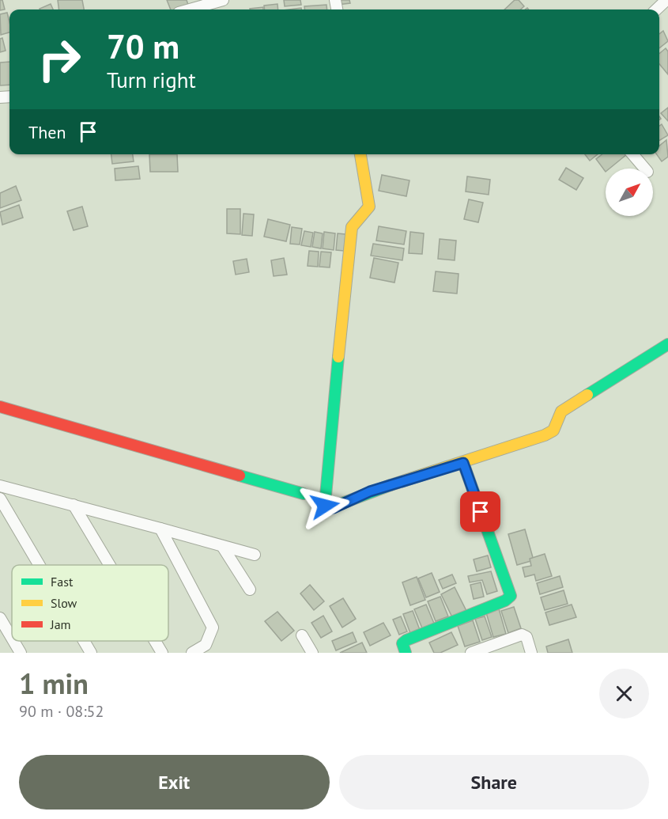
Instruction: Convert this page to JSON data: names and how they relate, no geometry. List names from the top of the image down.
{
  "legend": ["Fast", "Slow", "Jam"],
  "north": "top right",
  "page": {
    "turn": ["70 m", "Turn right"],
    "then": "Then",
    "heading": ["1 min", "90 m · 08:52"],
    "buttons": ["Exit", "Share"]
  }
}
